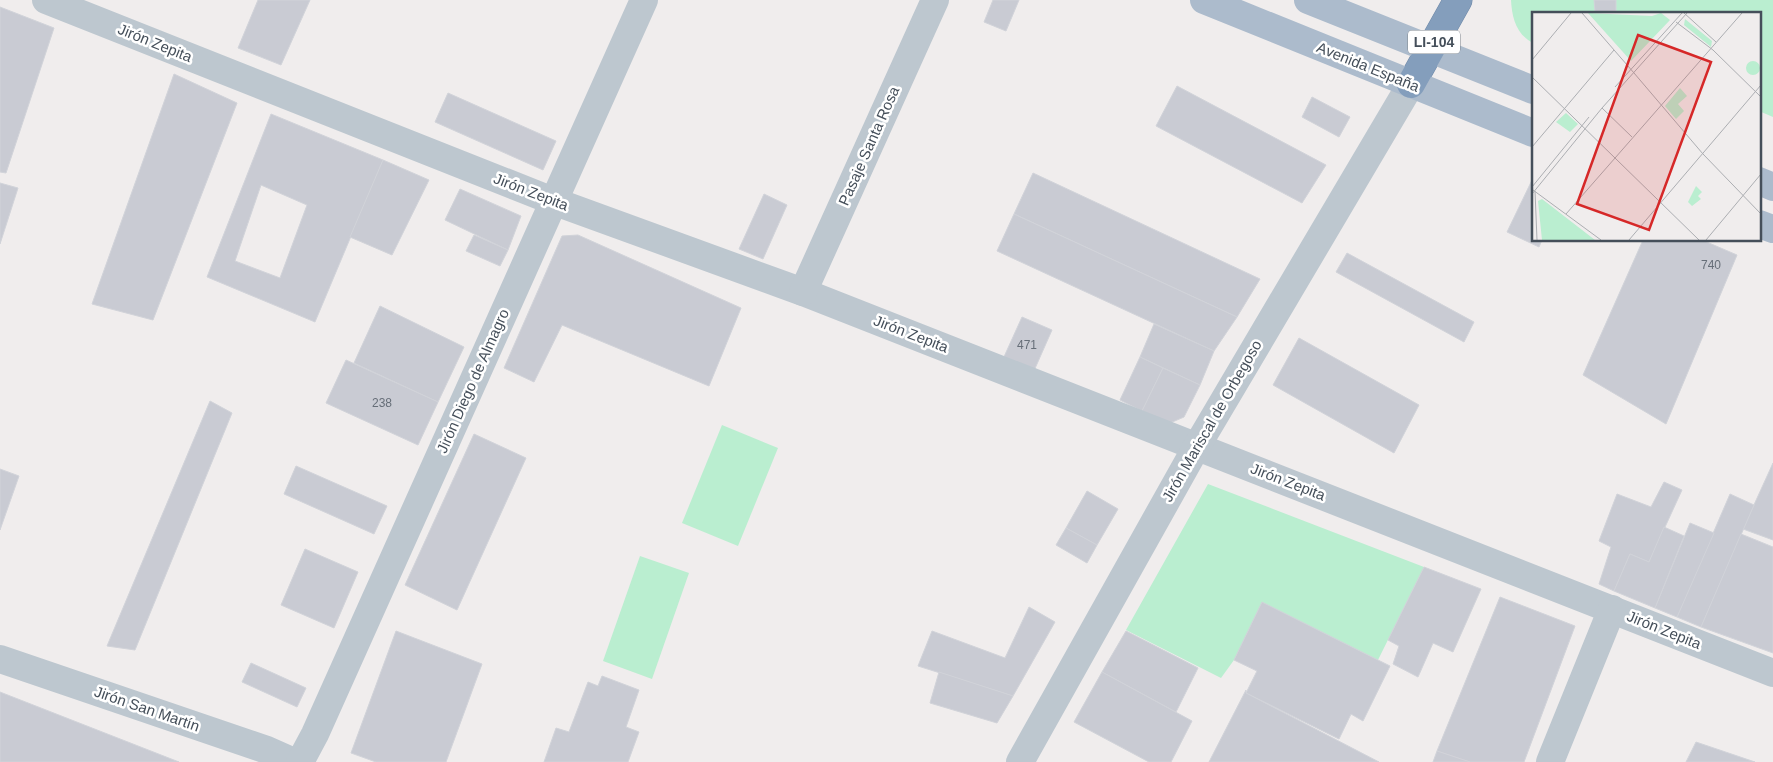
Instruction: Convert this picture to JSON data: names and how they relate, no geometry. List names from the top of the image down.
{
  "streets": {
    "highway": ["LI-104"],
    "main road": ["Avenida España"],
    "street": [
      "Jirón Zepita",
      "Pasaje Santa Rosa",
      "Jirón Diego de Almagro",
      "Jirón Mariscal de Orbegoso",
      "Jirón San Martín"
    ]
  },
  "crossings": [
    ["LI-104", "Avenida España"],
    ["LI-104", "Jirón Mariscal de Orbegoso"],
    ["Jirón Zepita", "Pasaje Santa Rosa"],
    ["Jirón Zepita", "Jirón Diego de Almagro"],
    ["Jirón Zepita", "Jirón Mariscal de Orbegoso"],
    ["Avenida España", "Jirón Mariscal de Orbegoso"]
  ],
  "house_numbers": ["740", "471", "238"]
}
